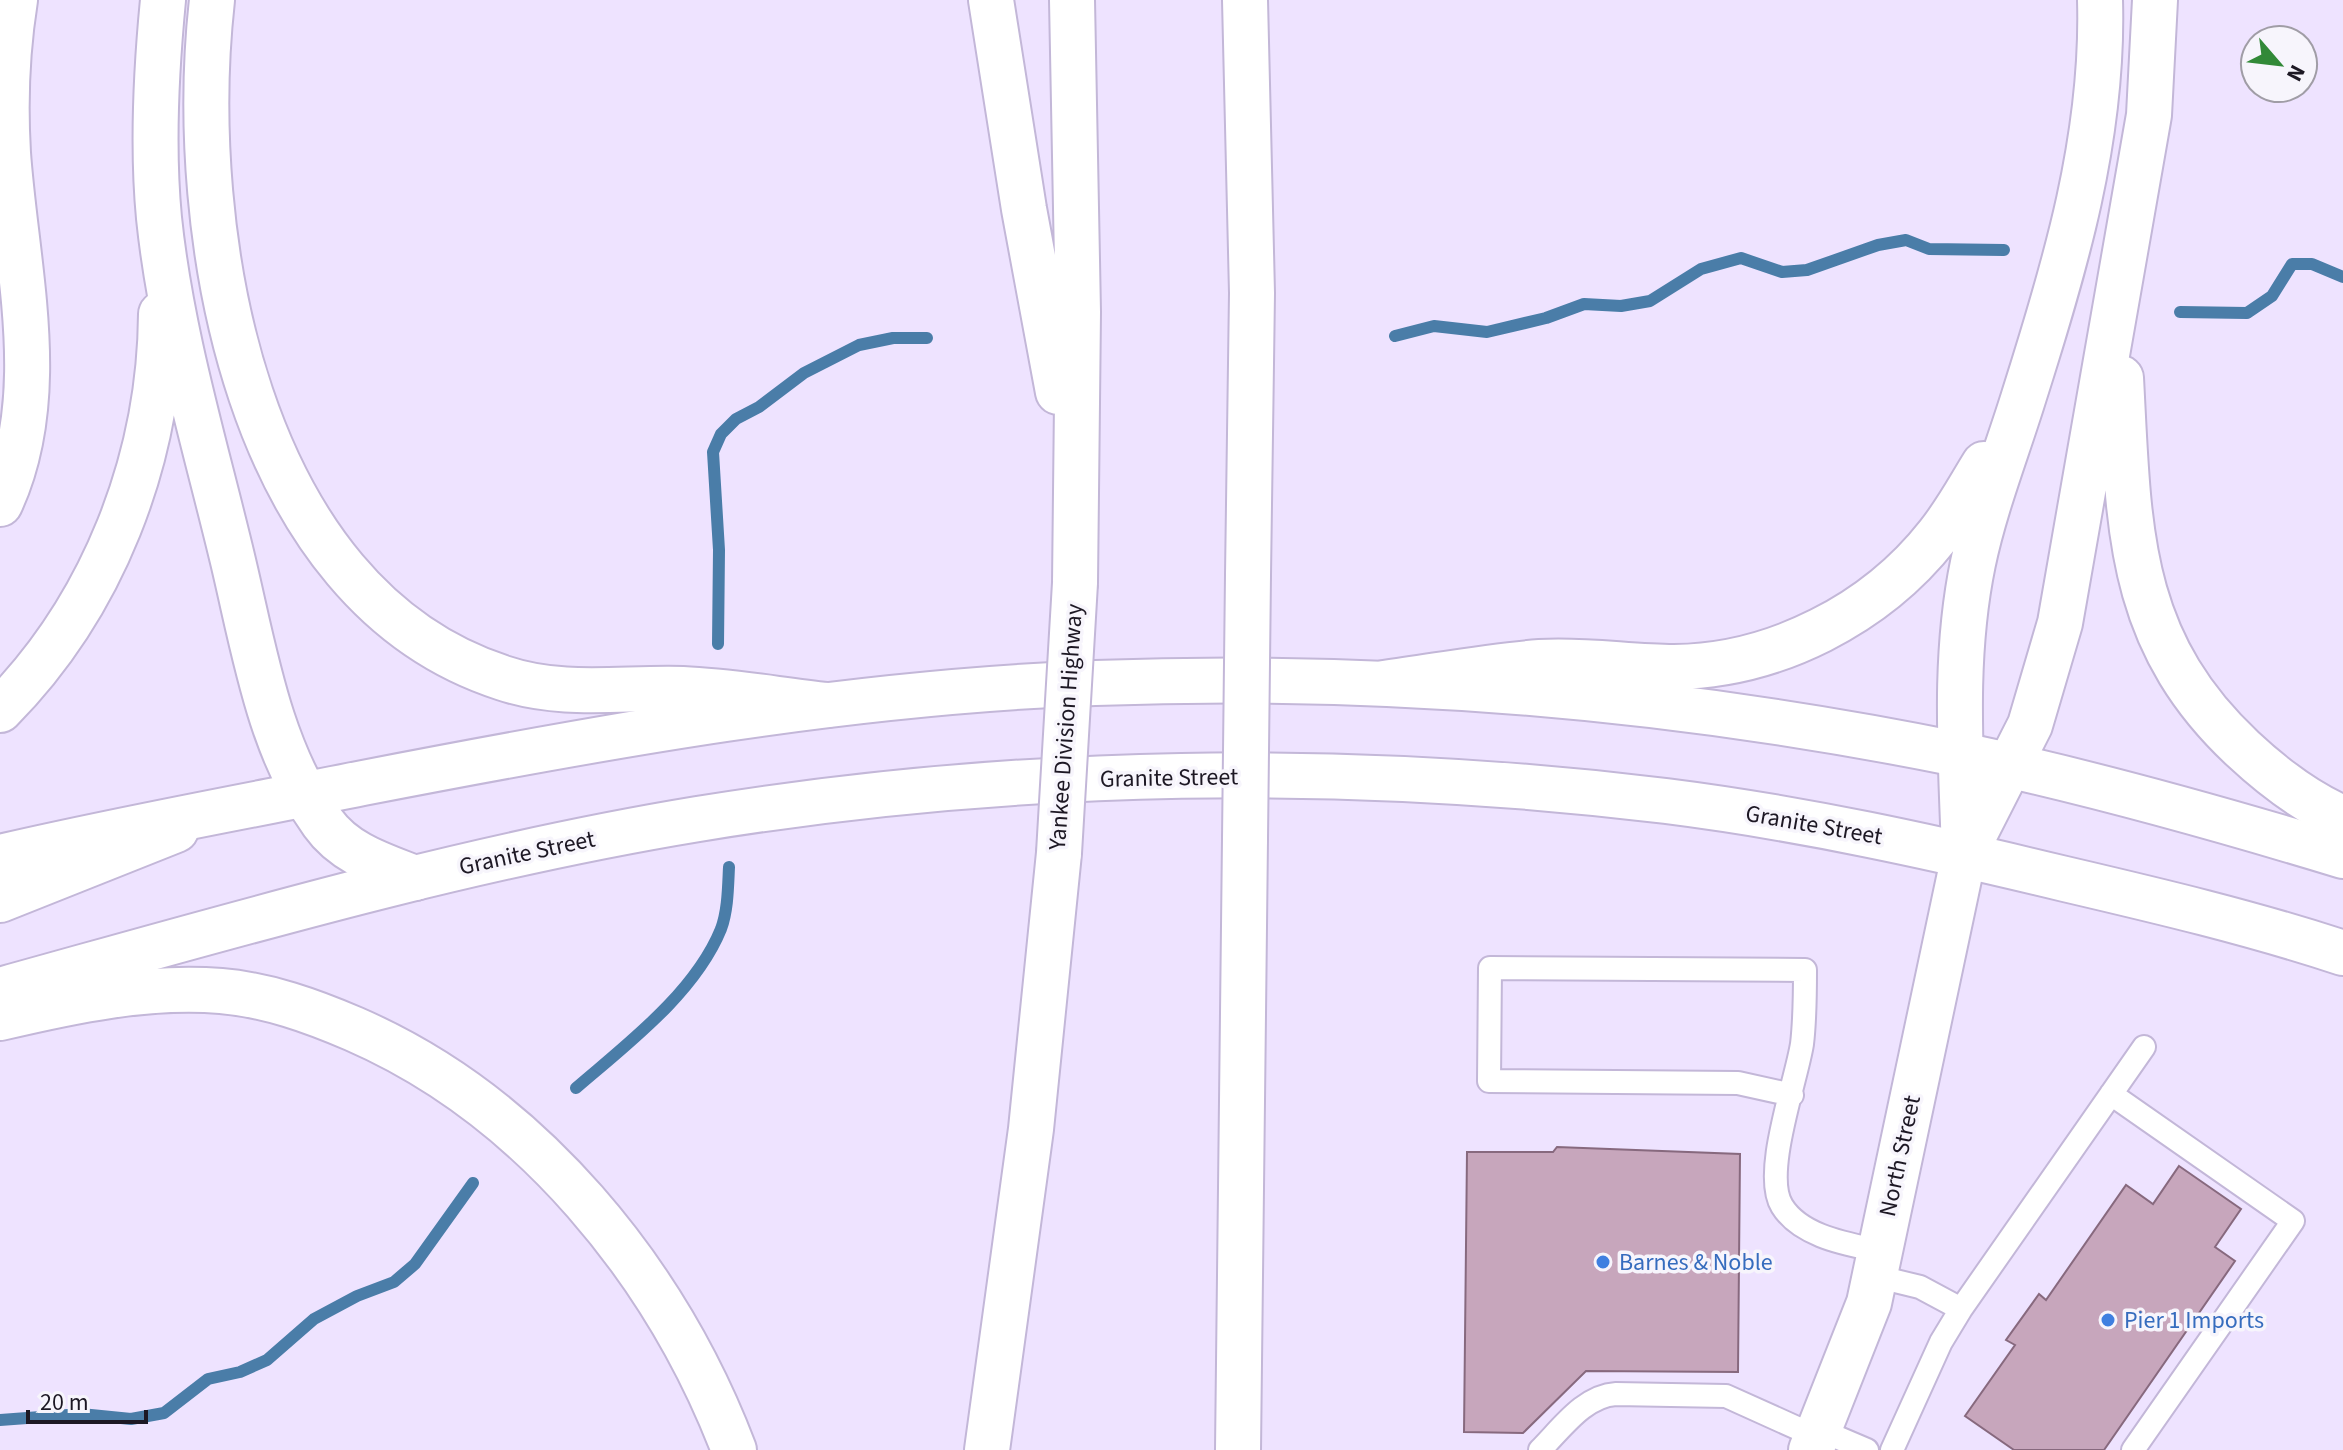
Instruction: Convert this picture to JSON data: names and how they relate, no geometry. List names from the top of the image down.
{
  "streets": {
    "main road": ["Yankee Division Highway", "Granite Street", "North Street"]
  },
  "crossings": [
    ["Granite Street", "North Street"]
  ],
  "places": ["Barnes & Noble", "Pier 1 Imports"],
  "scale_bar": "20 m",
  "north": "bottom right"
}
